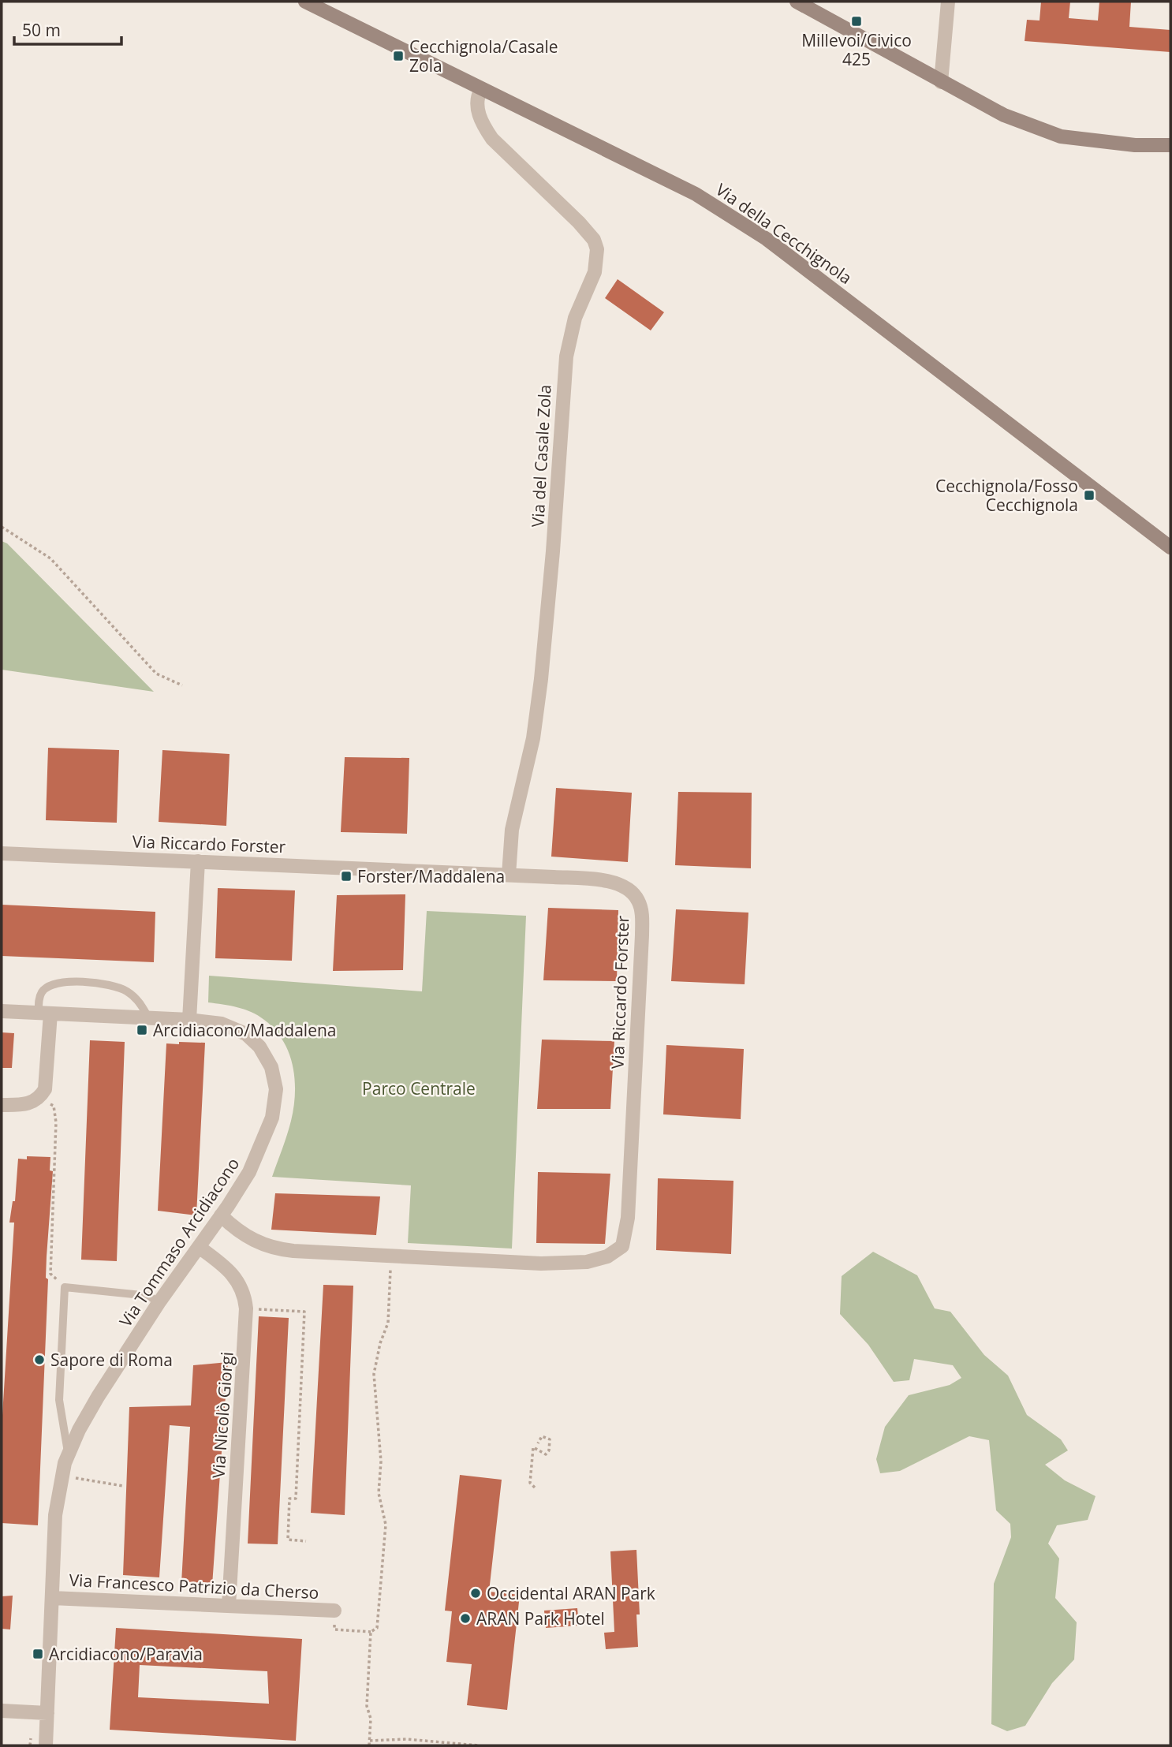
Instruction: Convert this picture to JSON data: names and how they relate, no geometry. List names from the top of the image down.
{
  "streets": {
    "street": [
      "Via della Cecchignola",
      "Via del Casale Zola",
      "Via Riccardo Forster",
      "Via Tommaso Arcidiacono",
      "Via Nicolò Giorgi",
      "Via Francesco Patrizio da Cherso"
    ]
  },
  "crossings": [
    ["Via della Cecchignola", "Via del Casale Zola"],
    ["Via del Casale Zola", "Via Riccardo Forster"],
    ["Via Riccardo Forster", "Via Tommaso Arcidiacono"],
    ["Via Tommaso Arcidiacono", "Via Nicolò Giorgi"],
    ["Via Tommaso Arcidiacono", "Via Francesco Patrizio da Cherso"],
    ["Via Nicolò Giorgi", "Via Francesco Patrizio da Cherso"]
  ],
  "parks": ["Parco Centrale"],
  "places": {
    "transit": [
      "Millevoi/Civico 425",
      "Cecchignola/Casale Zola",
      "Cecchignola/Fosso Cecchignola",
      "Forster/Maddalena",
      "Arcidiacono/Maddalena",
      "Arcidiacono/Paravia"
    ],
    "other": ["Sapore di Roma", "Occidental ARAN Park", "ARAN Park Hotel"]
  },
  "scale_bar": "50 m"
}
